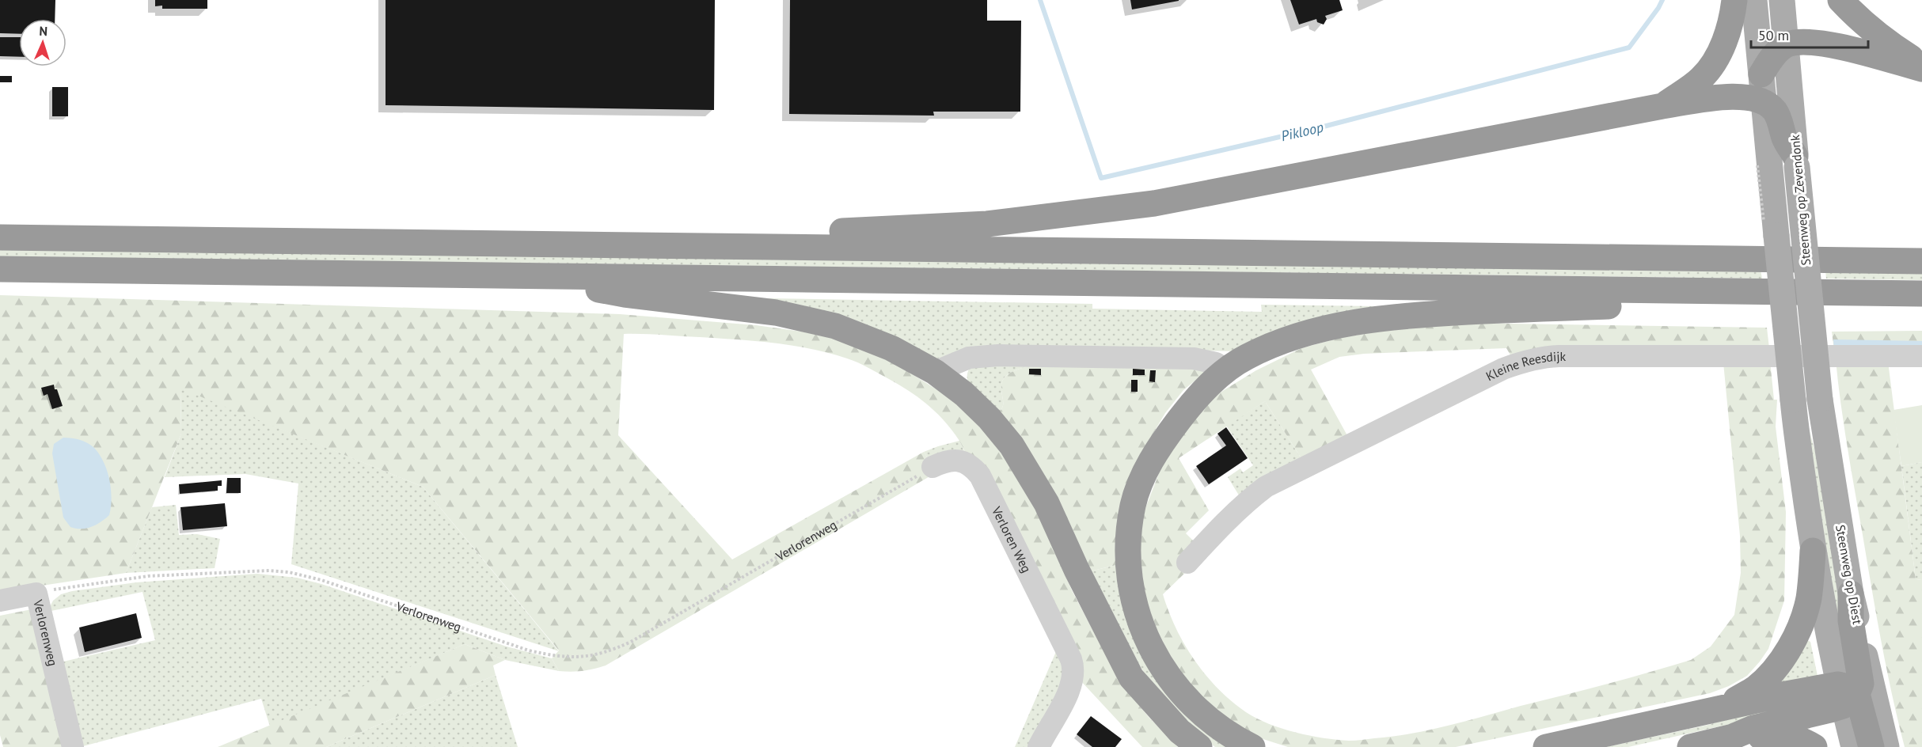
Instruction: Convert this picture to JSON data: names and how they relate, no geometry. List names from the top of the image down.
{
  "streets": {
    "main road": ["Steenweg op Zevendonk", "Steenweg op Diest"],
    "street": ["Kleine Reesdijk", "Verloren Weg", "Verlorenweg"]
  },
  "crossings": [
    ["Steenweg op Zevendonk", "Steenweg op Diest"],
    ["Verloren Weg", "Verlorenweg"]
  ],
  "water": ["Pikloop"],
  "scale_bar": "50 m",
  "north": "top"
}
